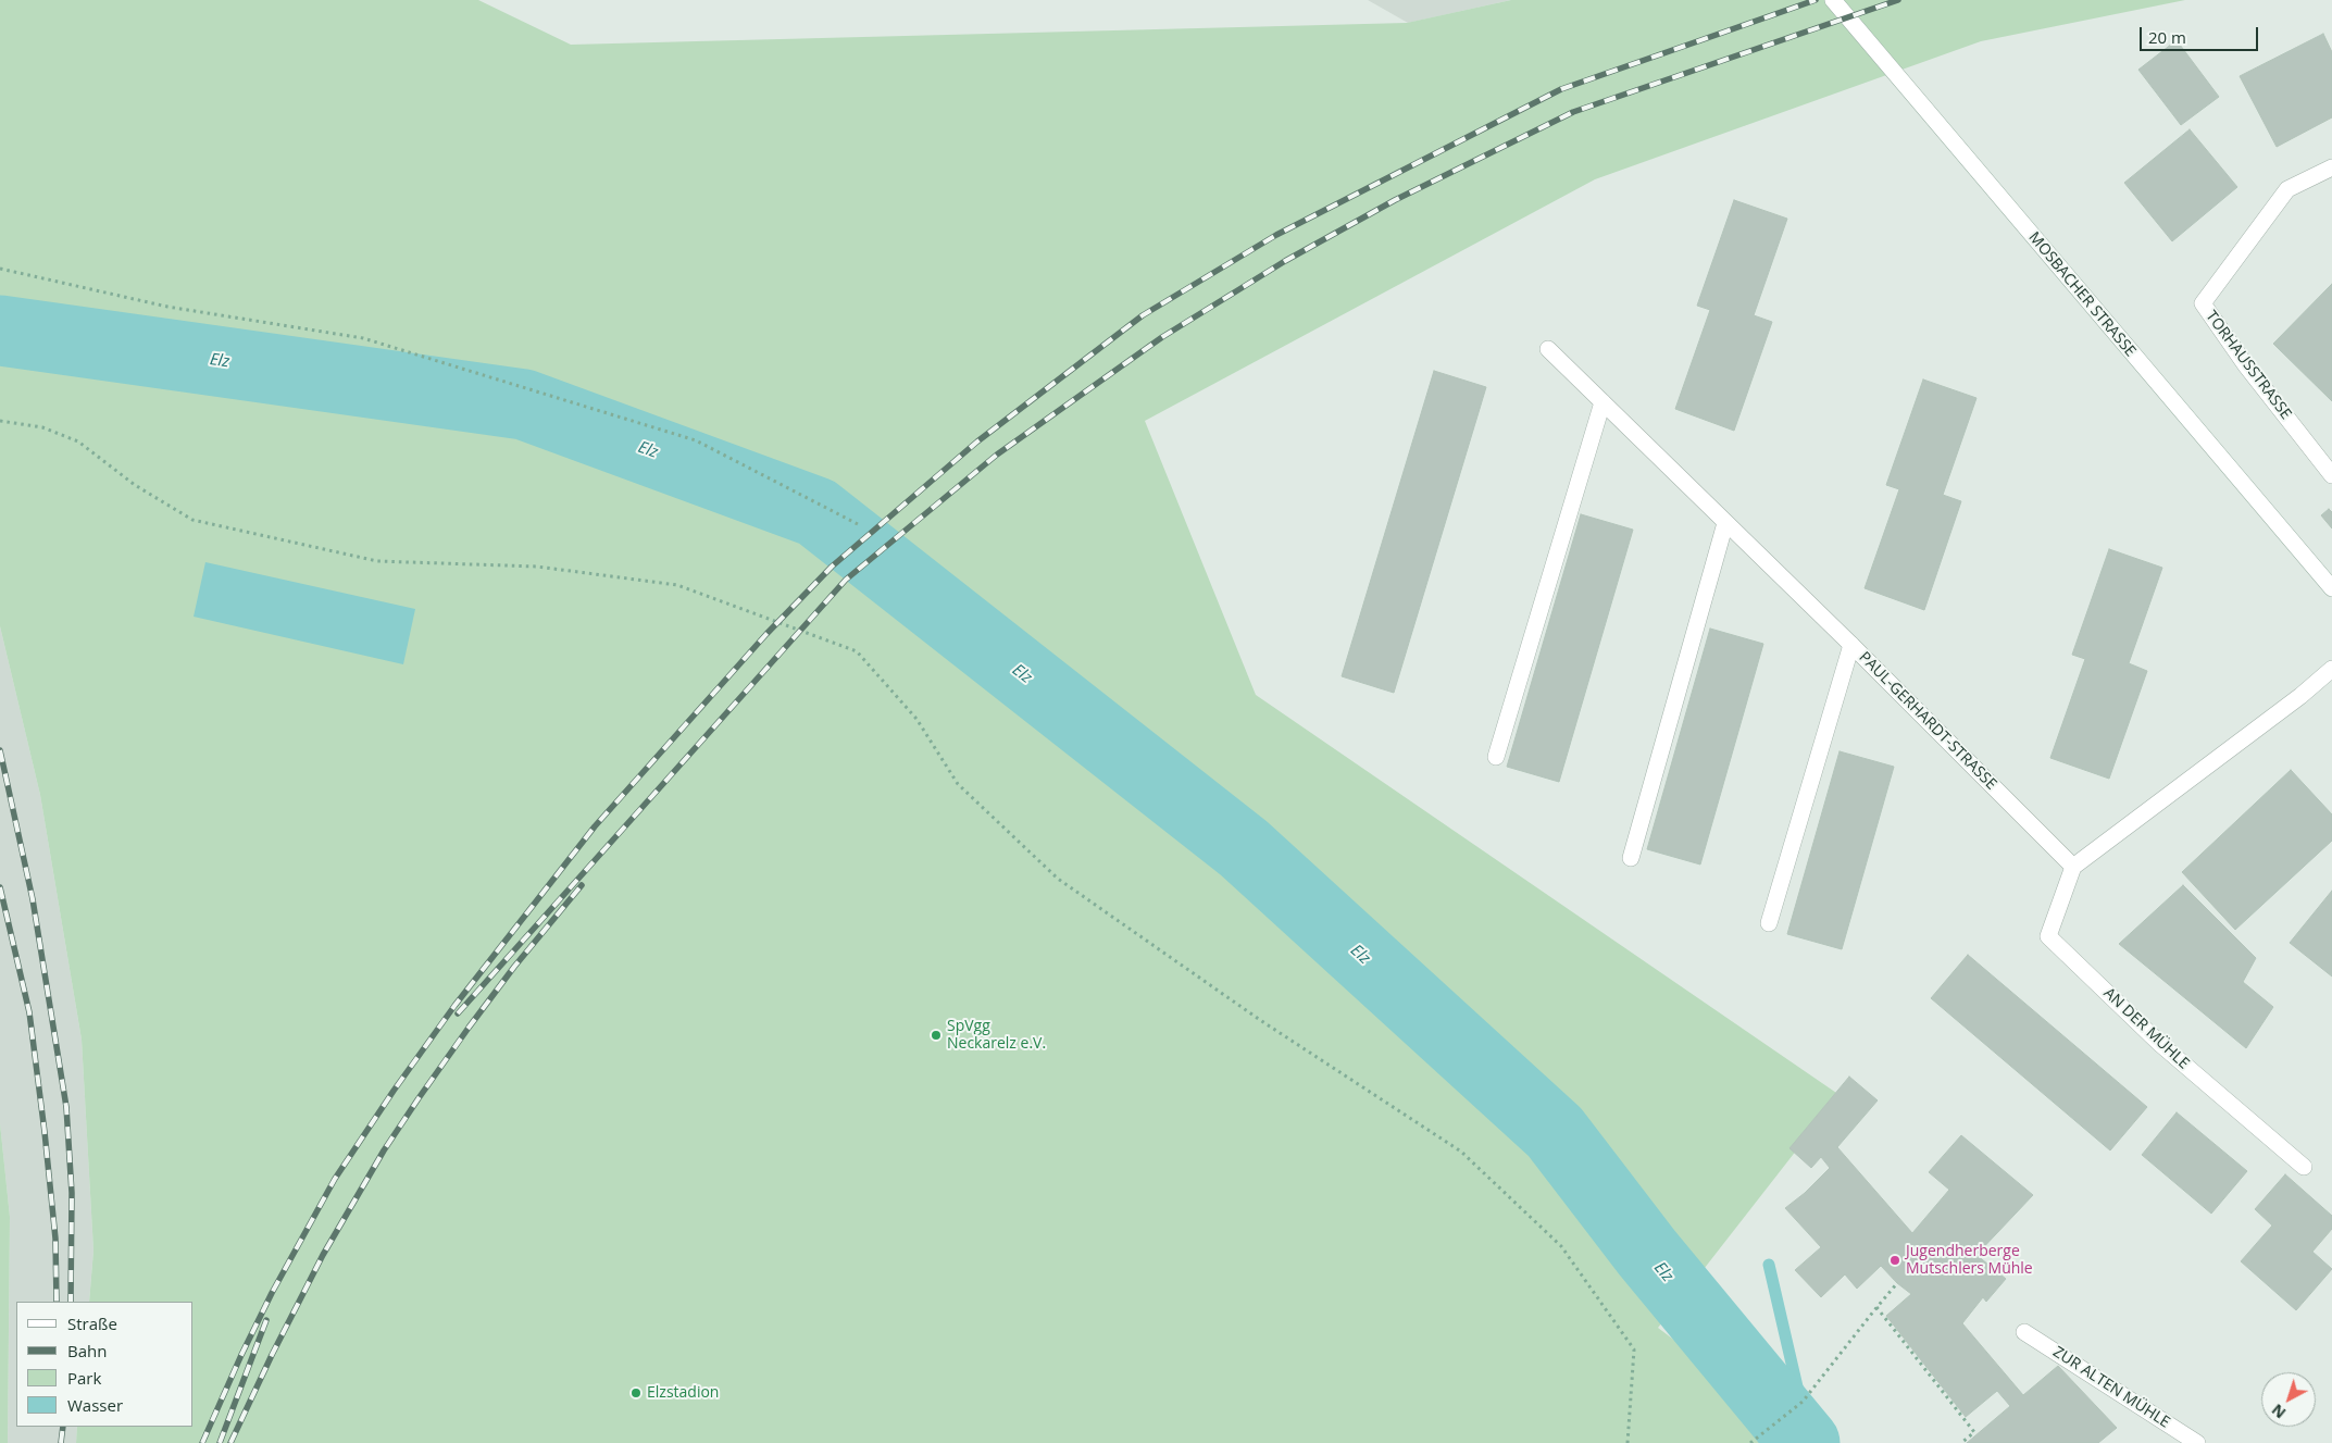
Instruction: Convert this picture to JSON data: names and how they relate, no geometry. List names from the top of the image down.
{
  "streets": {
    "street": [
      "MOSBACHER STRASSE",
      "TORHAUSSTRASSE",
      "PAUL-GERHARDT-STRASSE",
      "AN DER MÜHLE",
      "ZUR ALTEN MÜHLE"
    ]
  },
  "crossings": [
    ["PAUL-GERHARDT-STRASSE", "AN DER MÜHLE"]
  ],
  "water": ["Elz"],
  "places": ["SpVgg Neckarelz e.V.", "Jugendherberge Mutschlers Mühle", "Elzstadion"],
  "legend": [
    "Straße",
    "Bahn",
    "Park",
    "Wasser"
  ],
  "scale_bar": "20 m",
  "north": "bottom left"
}
